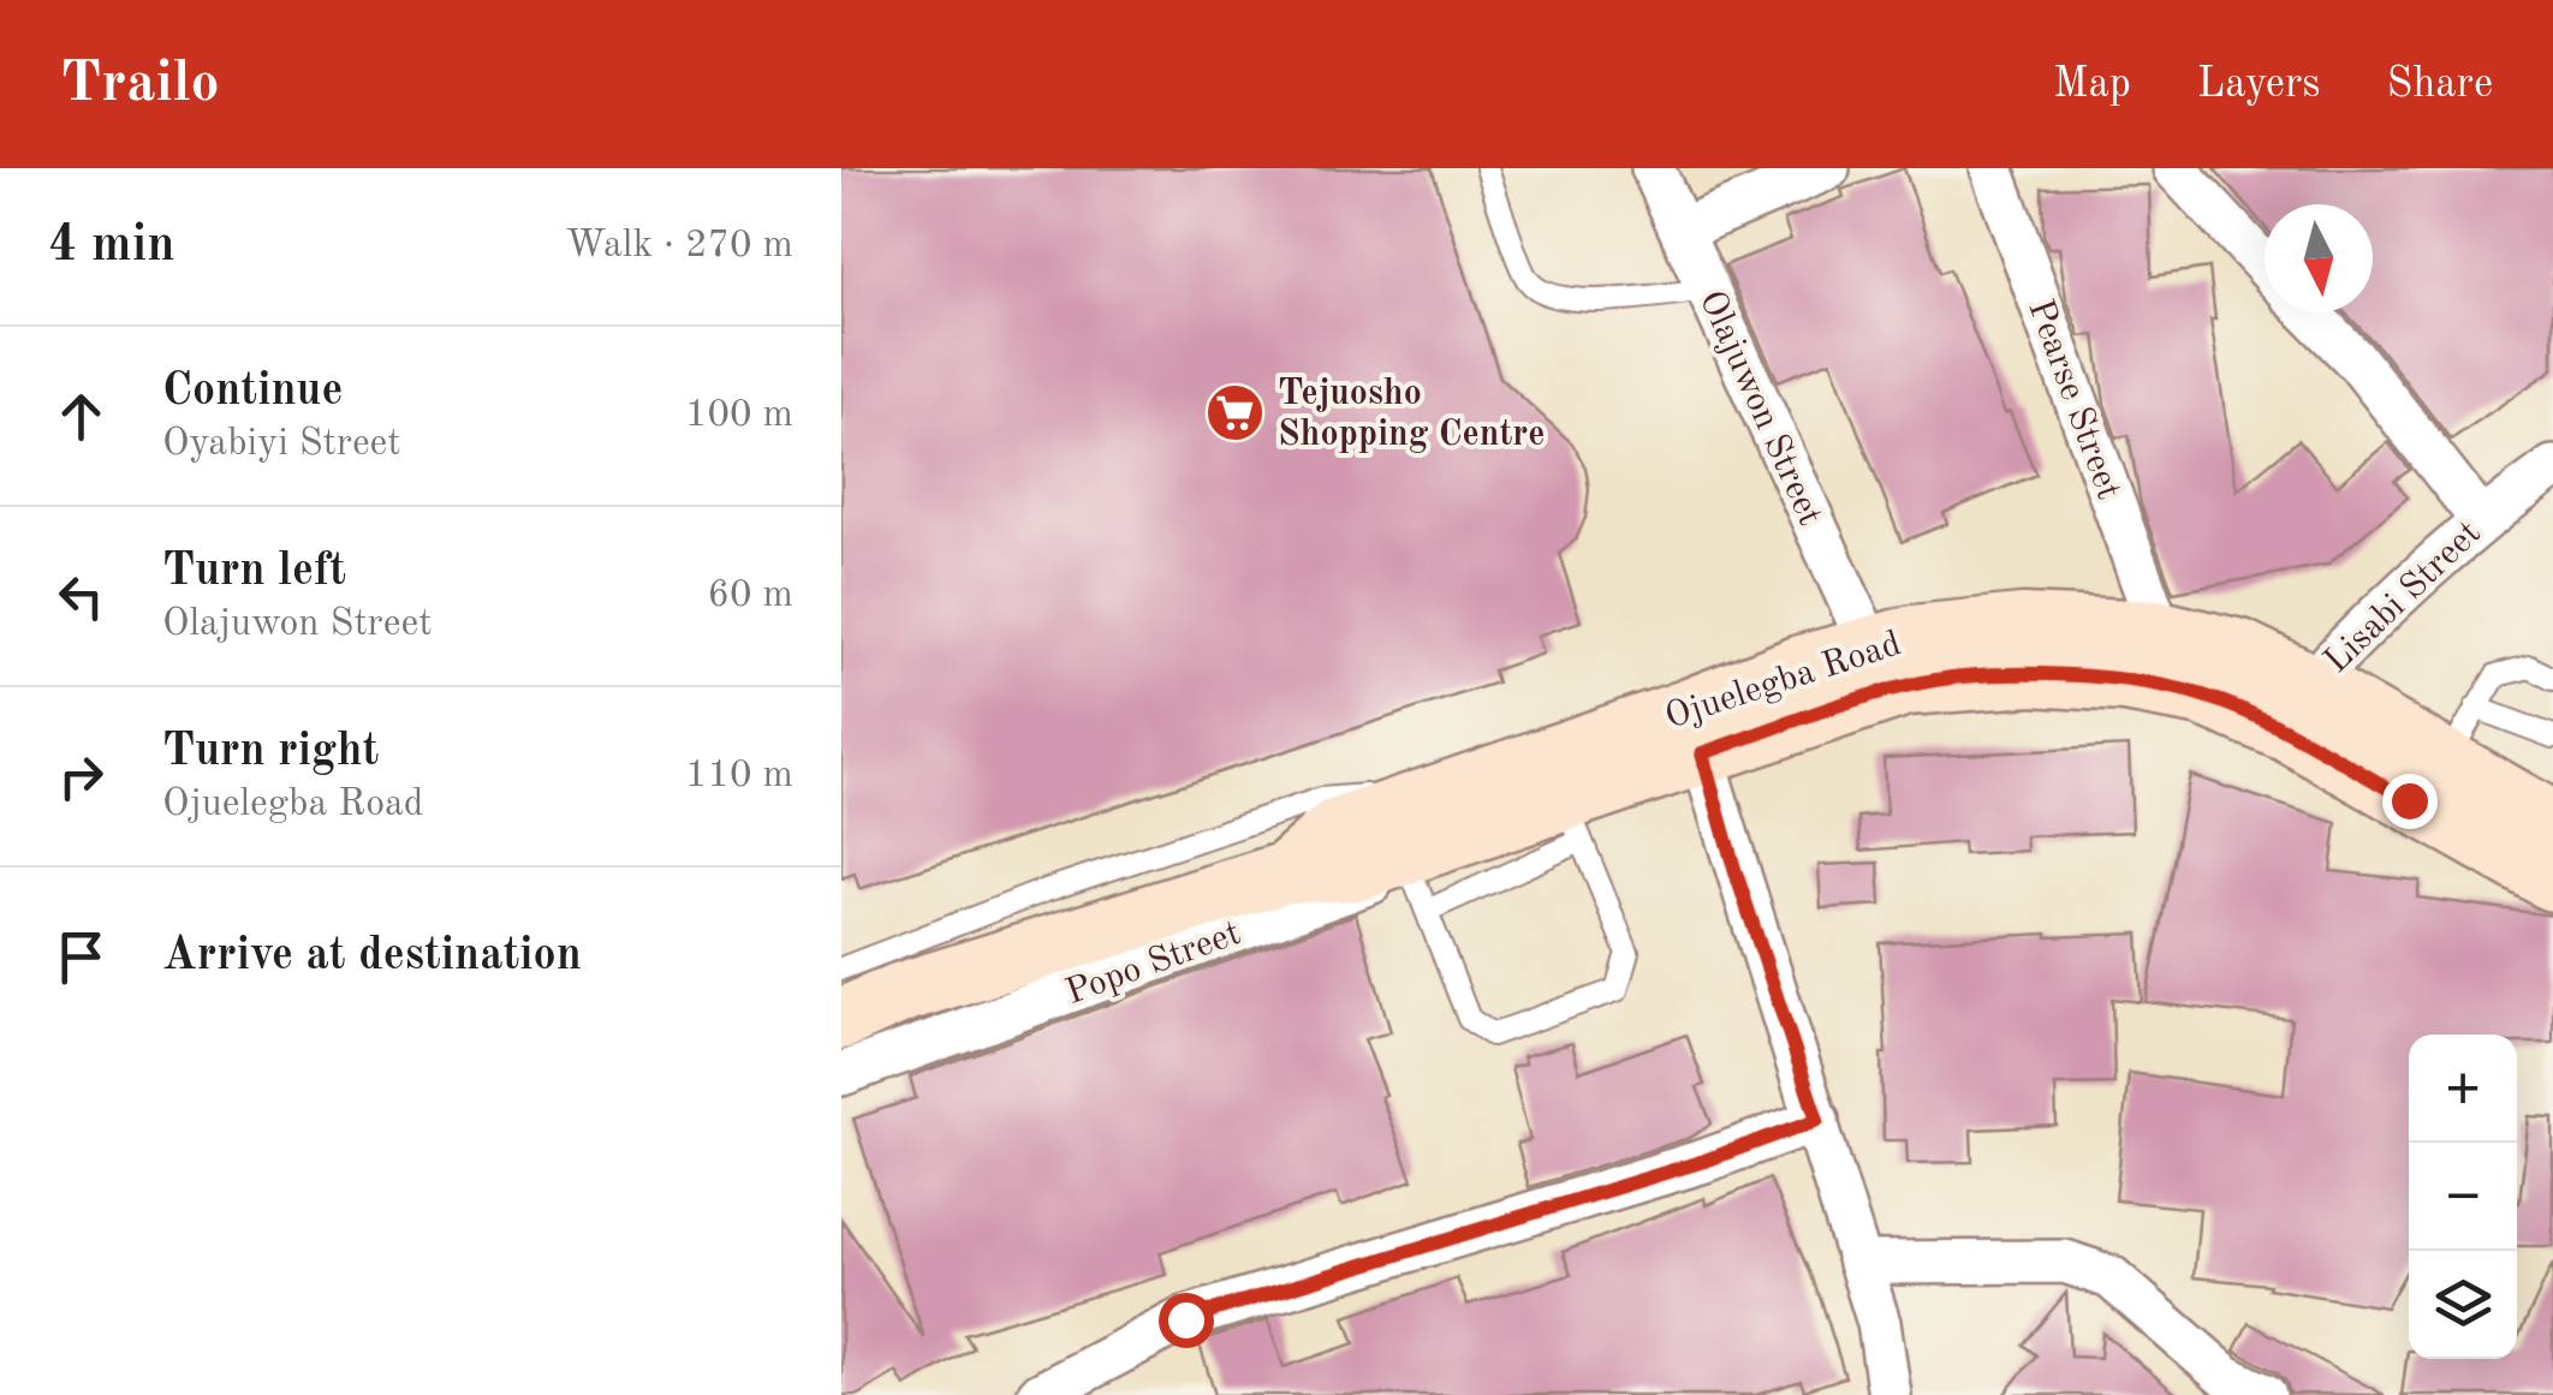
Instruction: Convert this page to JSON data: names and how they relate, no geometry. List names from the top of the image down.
{
  "streets": {
    "main road": ["Ojuelegba Road"],
    "street": [
      "Pearse Street",
      "Olajuwon Street",
      "Lisabi Street",
      "Popo Street"
    ]
  },
  "crossings": [
    ["Pearse Street", "Ojuelegba Road"],
    ["Olajuwon Street", "Ojuelegba Road"],
    ["Lisabi Street", "Ojuelegba Road"],
    ["Ojuelegba Road", "Popo Street"]
  ],
  "places": {
    "supermarket": ["Tejuosho Shopping Centre"]
  },
  "north": "bottom",
  "page": {
    "header": "Trailo",
    "nav": ["Map", "Layers", "Share"],
    "heading": ["4 min", "Walk · 270 m"],
    "list": [
      ["Continue", "Oyabiyi Street", "100 m"],
      ["Turn left", "Olajuwon Street", "60 m"],
      ["Turn right", "Ojuelegba Road", "110 m"],
      "Arrive at destination"
    ],
    "map_buttons": ["+", "−"]
  }
}
